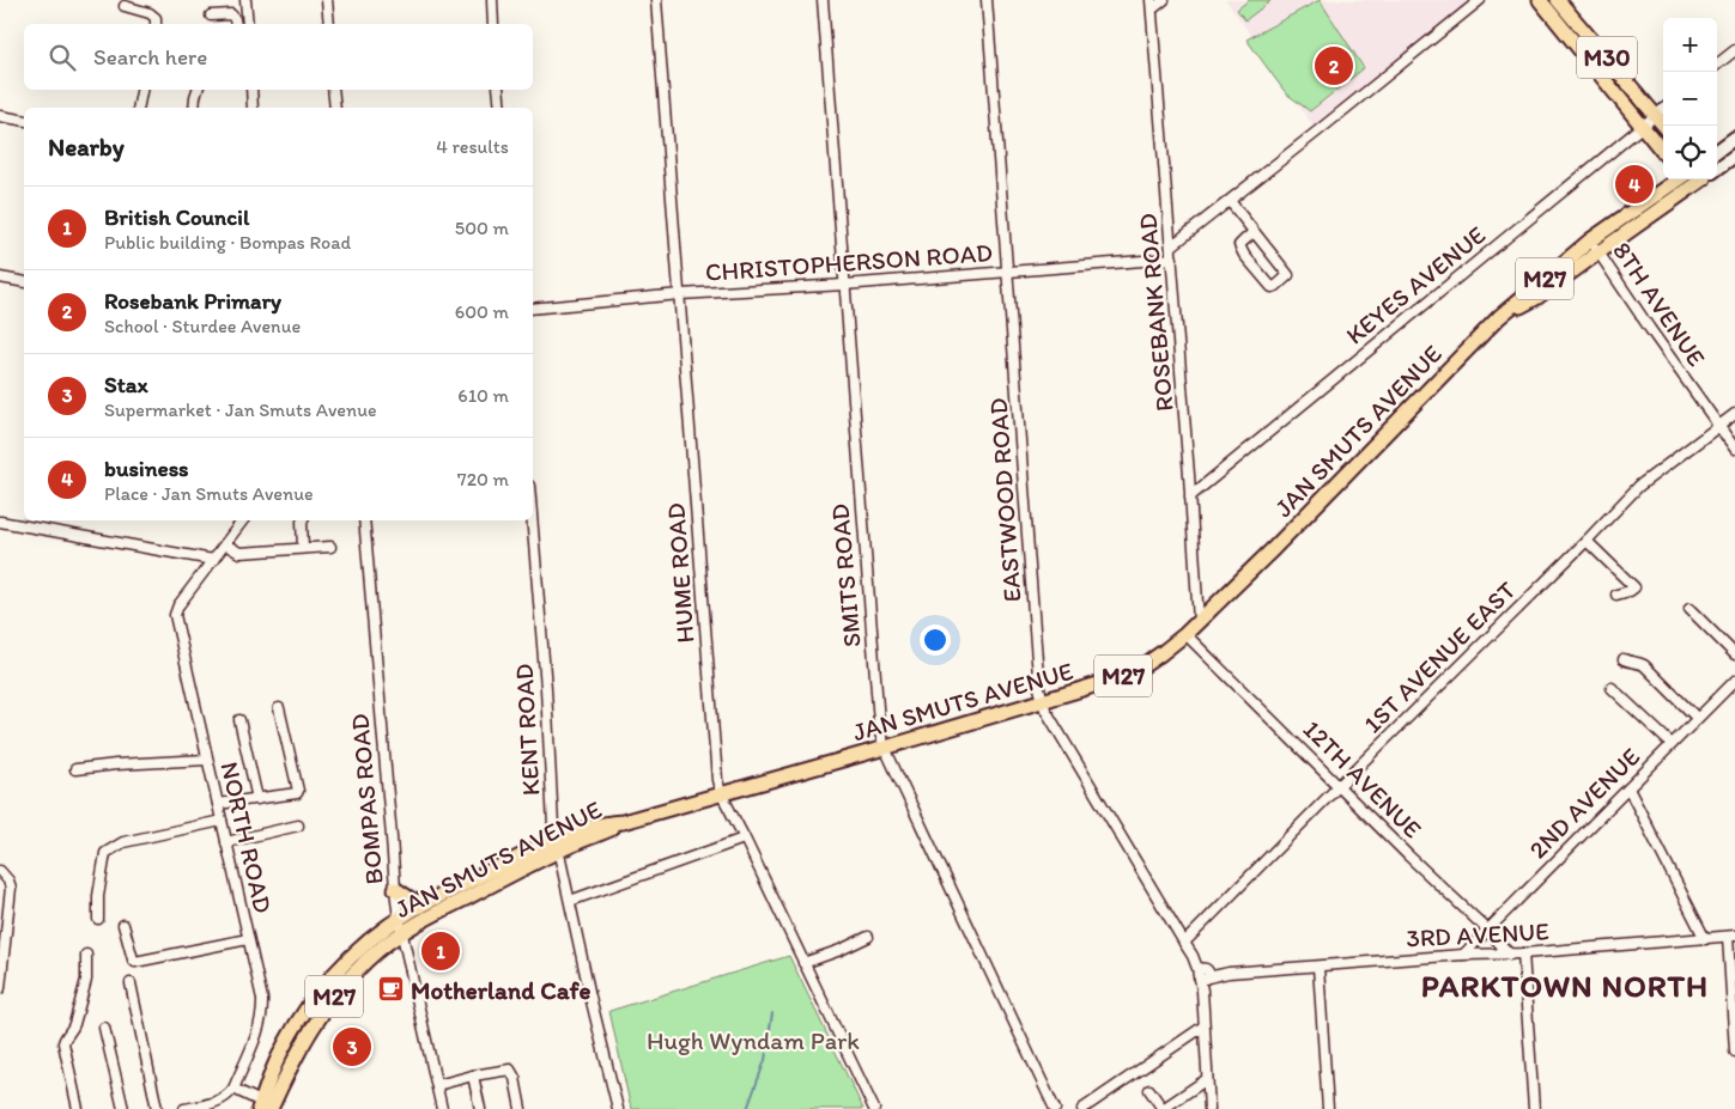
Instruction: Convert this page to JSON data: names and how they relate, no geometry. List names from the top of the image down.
{
  "streets": {
    "main road": ["M30", "M27", "JAN SMUTS AVENUE"],
    "street": [
      "CHRISTOPHERSON ROAD",
      "KEYES AVENUE",
      "8TH AVENUE",
      "ROSEBANK ROAD",
      "EASTWOOD ROAD",
      "HUME ROAD",
      "SMITS ROAD",
      "1ST AVENUE EAST",
      "KENT ROAD",
      "12TH AVENUE",
      "BOMPAS ROAD",
      "2ND AVENUE",
      "NORTH ROAD",
      "3RD AVENUE"
    ]
  },
  "crossings": [
    ["M30", "KEYES AVENUE"],
    ["CHRISTOPHERSON ROAD", "ROSEBANK ROAD"],
    ["CHRISTOPHERSON ROAD", "EASTWOOD ROAD"],
    ["CHRISTOPHERSON ROAD", "HUME ROAD"],
    ["CHRISTOPHERSON ROAD", "SMITS ROAD"],
    ["KEYES AVENUE", "ROSEBANK ROAD"],
    ["8TH AVENUE", "JAN SMUTS AVENUE"],
    ["8TH AVENUE", "1ST AVENUE EAST"],
    ["ROSEBANK ROAD", "JAN SMUTS AVENUE"],
    ["JAN SMUTS AVENUE", "EASTWOOD ROAD"],
    ["JAN SMUTS AVENUE", "HUME ROAD"],
    ["JAN SMUTS AVENUE", "SMITS ROAD"],
    ["JAN SMUTS AVENUE", "KENT ROAD"],
    ["JAN SMUTS AVENUE", "12TH AVENUE"],
    ["JAN SMUTS AVENUE", "BOMPAS ROAD"],
    ["EASTWOOD ROAD", "1ST AVENUE EAST"],
    ["EASTWOOD ROAD", "3RD AVENUE"],
    ["1ST AVENUE EAST", "12TH AVENUE"],
    ["12TH AVENUE", "2ND AVENUE"],
    ["12TH AVENUE", "3RD AVENUE"],
    ["2ND AVENUE", "3RD AVENUE"]
  ],
  "districts": ["PARKTOWN NORTH"],
  "parks": ["Hugh Wyndam Park"],
  "places": {
    "cafe": ["Motherland Cafe"]
  },
  "page": {
    "map_buttons": ["+", "−"],
    "search": "Search here",
    "pins": [
      "2",
      "4",
      "1",
      "3"
    ],
    "heading": ["Nearby", "4 results"],
    "list": [
      {
        "mark": "1",
        "name": "British Council",
        "note": "Public building · Bompas Road",
        "value": "500 m"
      },
      {
        "mark": "2",
        "name": "Rosebank Primary",
        "note": "School · Sturdee Avenue",
        "value": "600 m"
      },
      {
        "mark": "3",
        "name": "Stax",
        "note": "Supermarket · Jan Smuts Avenue",
        "value": "610 m"
      },
      {
        "mark": "4",
        "name": "business",
        "note": "Place · Jan Smuts Avenue",
        "value": "720 m"
      }
    ]
  }
}
